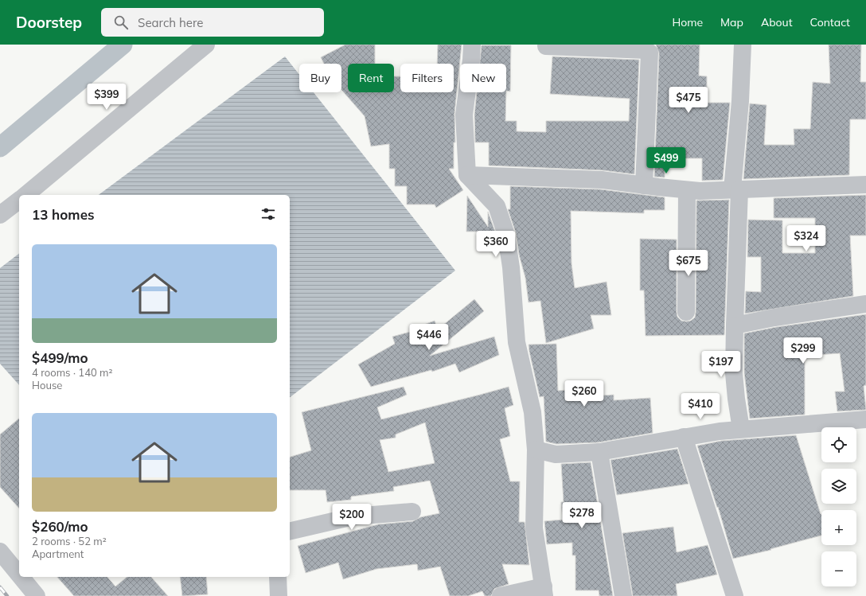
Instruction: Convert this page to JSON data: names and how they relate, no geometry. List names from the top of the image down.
{
  "page": {
    "header": "Doorstep",
    "search": "Search here",
    "nav": [
      "Home",
      "Map",
      "About",
      "Contact"
    ],
    "chip": [
      "Buy",
      "Rent",
      "Filters",
      "New"
    ],
    "price": [
      "$399",
      "$475",
      "$499",
      "$324",
      "$360",
      "$675",
      "$446",
      "$299",
      "$197",
      "$260",
      "$410",
      "$278",
      "$200"
    ],
    "heading": "13 homes",
    "list": [
      {
        "name": "$499/mo",
        "note": "4 rooms · 140 m² · House"
      },
      {
        "name": "$260/mo",
        "note": "2 rooms · 52 m² · Apartment"
      }
    ],
    "map_buttons": ["+", "−"]
  }
}
